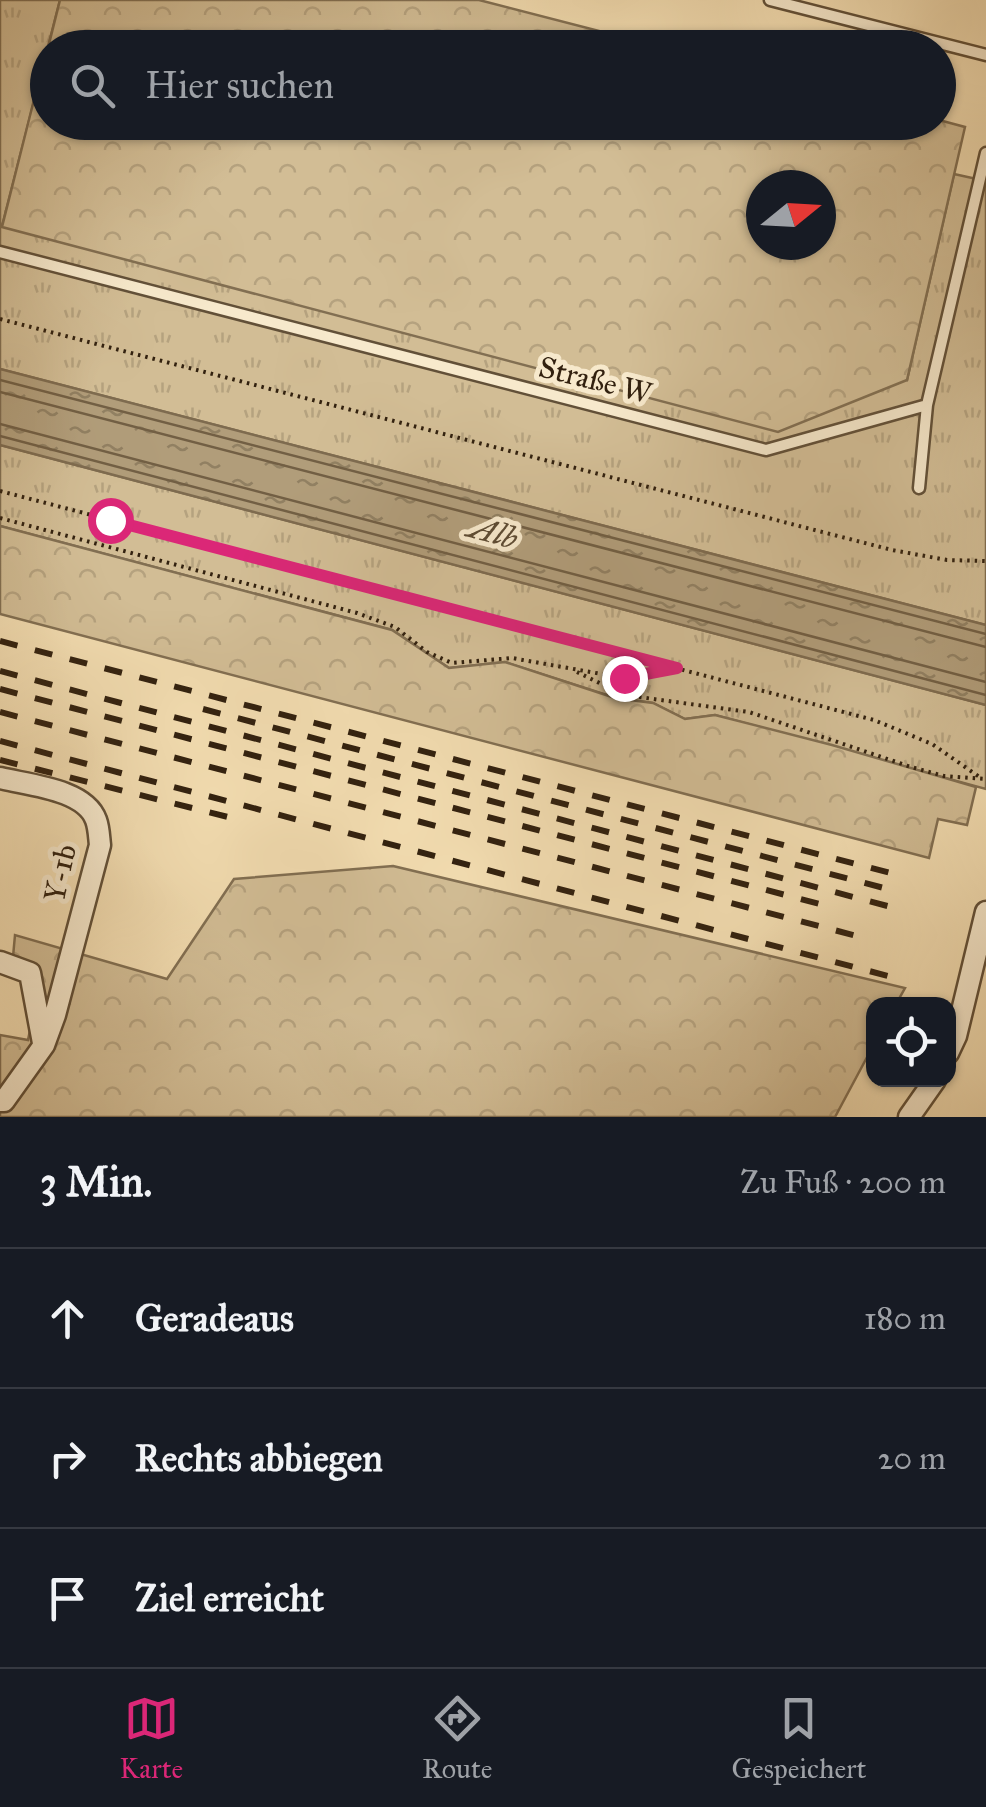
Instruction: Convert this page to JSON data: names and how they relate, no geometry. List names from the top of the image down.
{
  "streets": {
    "street": ["Y-1b"],
    "lane": ["Straße W"]
  },
  "water": ["Alb"],
  "north": "right",
  "page": {
    "search": "Hier suchen",
    "heading": ["3 Min.", "Zu Fuß · 200 m"],
    "list": [
      ["Geradeaus", "180 m"],
      ["Rechts abbiegen", "20 m"],
      "Ziel erreicht"
    ],
    "nav": ["Karte", "Route", "Gespeichert"]
  }
}
